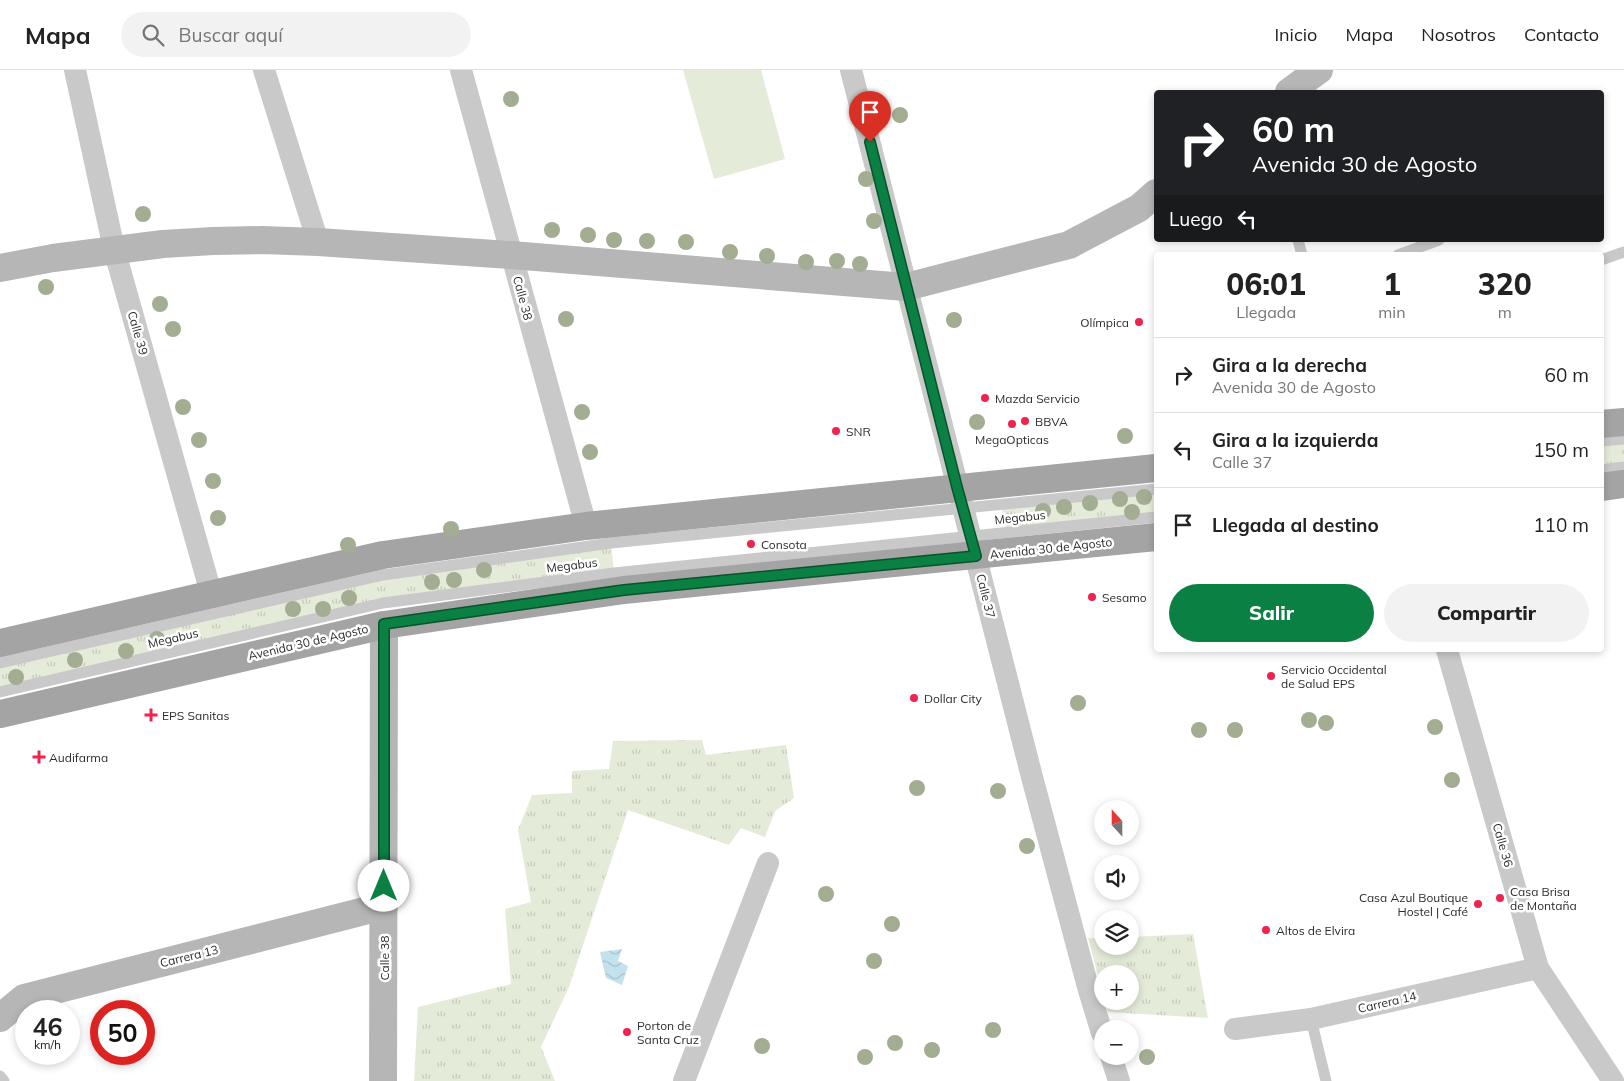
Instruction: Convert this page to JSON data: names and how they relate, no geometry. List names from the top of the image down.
{
  "streets": {
    "main road": ["Avenida 30 de Agosto"],
    "street": [
      "Calle 38",
      "Calle 39",
      "Calle 37",
      "Calle 36",
      "Carrera 13",
      "Carrera 14"
    ],
    "lane": ["Megabus"]
  },
  "crossings": [
    ["Calle 38", "Avenida 30 de Agosto"],
    ["Calle 38", "Carrera 13"],
    ["Megabus", "Avenida 30 de Agosto"],
    ["Megabus", "Calle 37"],
    ["Avenida 30 de Agosto", "Calle 37"],
    ["Calle 36", "Carrera 14"]
  ],
  "places": {
    "other": [
      "Olímpica",
      "Mazda Servicio",
      "BBVA",
      "MegaOpticas",
      "SNR",
      "Consota",
      "Sesamo",
      "Servicio Occidental de Salud EPS",
      "Dollar City",
      "Casa Brisa de Montaña",
      "Casa Azul Boutique Hostel | Café",
      "Altos de Elvira",
      "Porton de Santa Cruz"
    ],
    "health": ["EPS Sanitas", "Audifarma"]
  },
  "north": "top",
  "page": {
    "header": "Mapa",
    "search": "Buscar aquí",
    "nav": [
      "Inicio",
      "Mapa",
      "Nosotros",
      "Contacto"
    ],
    "turn": ["60 m", "Avenida 30 de Agosto"],
    "then": "Luego",
    "eta": [
      "06:01",
      "Llegada",
      "1",
      "min",
      "320",
      "m"
    ],
    "list": [
      {
        "name": "Gira a la derecha",
        "note": "Avenida 30 de Agosto",
        "value": "60 m"
      },
      {
        "name": "Gira a la izquierda",
        "note": "Calle 37",
        "value": "150 m"
      },
      {
        "name": "Llegada al destino",
        "value": "110 m"
      }
    ],
    "buttons": ["Salir", "Compartir"],
    "map_buttons": ["+", "−"],
    "speed": "46 km/h",
    "limit": "50"
  }
}
